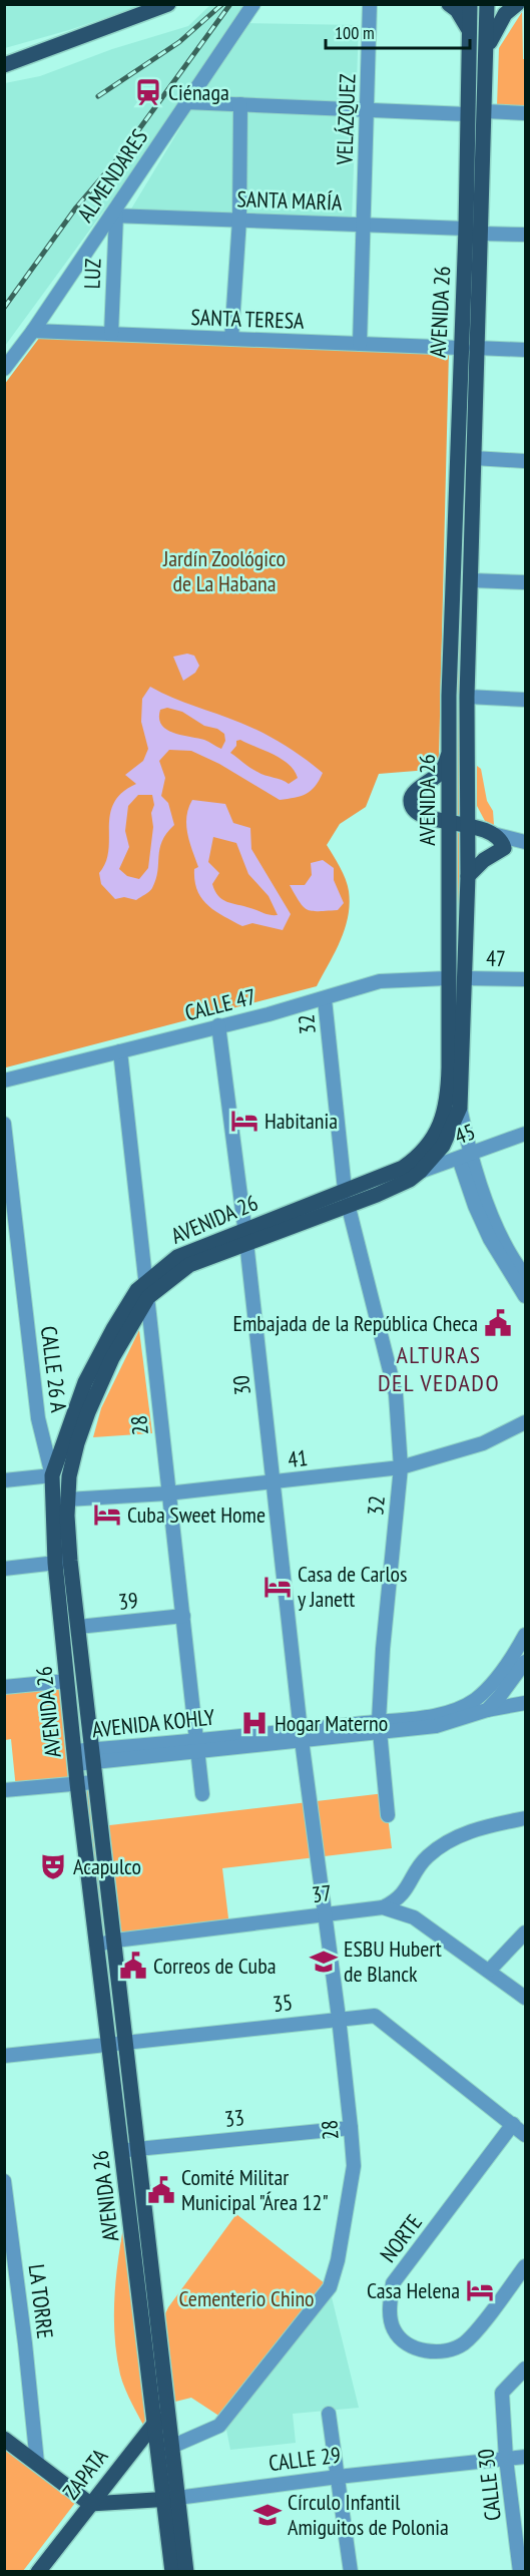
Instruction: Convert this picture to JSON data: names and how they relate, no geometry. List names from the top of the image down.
{
  "streets": {
    "main road": ["AVENIDA 26", "CALLE 29", "ZAPATA"],
    "street": [
      "VELÁZQUEZ",
      "ALMENDARES",
      "SANTA MARÍA",
      "LUZ",
      "SANTA TERESA",
      "47",
      "CALLE 47",
      "32",
      "45",
      "CALLE 26 A",
      "30",
      "28",
      "41",
      "39",
      "AVENIDA KOHLY",
      "37",
      "35",
      "33",
      "NORTE",
      "LA TORRE",
      "CALLE 30"
    ]
  },
  "crossings": [
    ["VELÁZQUEZ", "SANTA MARÍA"],
    ["VELÁZQUEZ", "SANTA TERESA"],
    ["ALMENDARES", "SANTA MARÍA"],
    ["ALMENDARES", "LUZ"],
    ["ALMENDARES", "SANTA TERESA"],
    ["SANTA MARÍA", "LUZ"],
    ["SANTA MARÍA", "AVENIDA 26"],
    ["LUZ", "SANTA TERESA"],
    ["AVENIDA 26", "SANTA TERESA"],
    ["AVENIDA 26", "47"],
    ["AVENIDA 26", "CALLE 47"],
    ["AVENIDA 26", "32"],
    ["AVENIDA 26", "45"],
    ["AVENIDA 26", "CALLE 26 A"],
    ["AVENIDA 26", "30"],
    ["AVENIDA 26", "28"],
    ["AVENIDA 26", "41"],
    ["AVENIDA 26", "39"],
    ["AVENIDA 26", "AVENIDA KOHLY"],
    ["AVENIDA 26", "37"],
    ["AVENIDA 26", "35"],
    ["AVENIDA 26", "33"],
    ["AVENIDA 26", "CALLE 29"],
    ["AVENIDA 26", "ZAPATA"],
    ["CALLE 47", "32"],
    ["CALLE 47", "30"],
    ["CALLE 47", "28"],
    ["32", "41"],
    ["32", "AVENIDA KOHLY"],
    ["30", "28"],
    ["30", "41"],
    ["30", "AVENIDA KOHLY"],
    ["28", "41"],
    ["28", "39"],
    ["28", "AVENIDA KOHLY"],
    ["28", "37"],
    ["28", "35"],
    ["28", "33"],
    ["35", "NORTE"],
    ["CALLE 29", "ZAPATA"],
    ["CALLE 29", "CALLE 30"]
  ],
  "districts": ["ALTURAS DEL VEDADO"],
  "parks": ["Jardín Zoológico de La Habana", "Cementerio Chino"],
  "places": {
    "station": ["Ciénaga"],
    "hotel": [
      "Habitania",
      "Cuba Sweet Home",
      "Casa de Carlos y Janett",
      "Casa Helena"
    ],
    "public building": ["Embajada de la República Checa", "Correos de Cuba", "Comité Militar Municipal \"Área 12\""],
    "hospital": ["Hogar Materno"],
    "theatre": ["Acapulco"],
    "school or university": ["ESBU Hubert de Blanck", "Círculo Infantil Amiguitos de Polonia"]
  },
  "scale_bar": "100 m"
}
